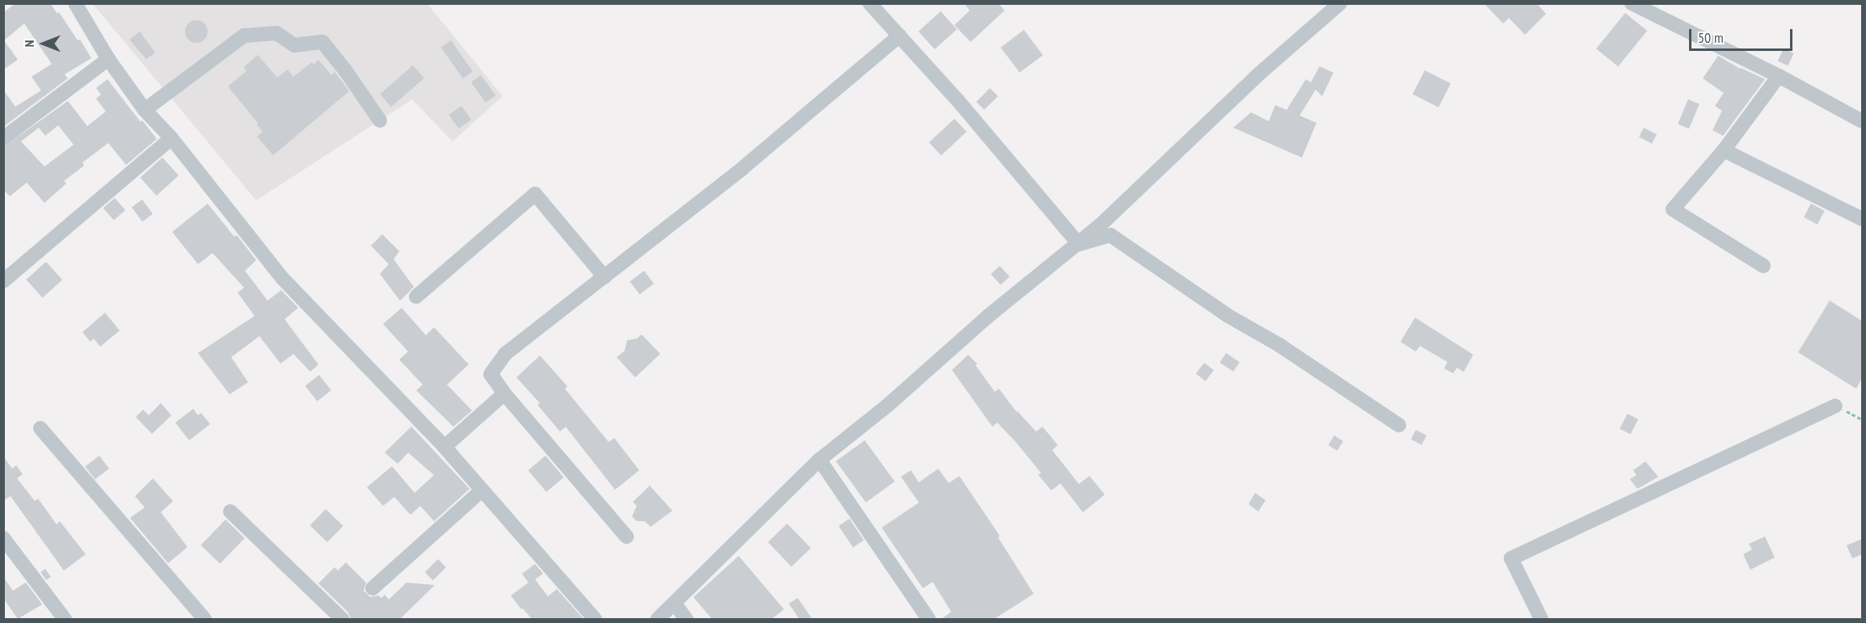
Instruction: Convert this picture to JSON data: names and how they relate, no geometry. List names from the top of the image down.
{
  "scale_bar": "50 m",
  "north": "left"
}
